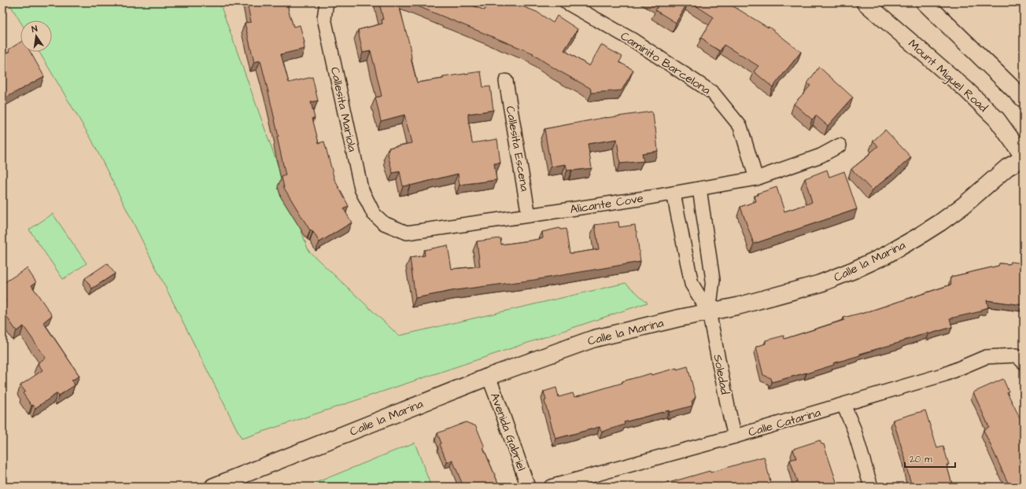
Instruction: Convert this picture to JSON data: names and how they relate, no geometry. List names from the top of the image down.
{
  "streets": {
    "street": [
      "Caminito Barcelona",
      "Mount Miguel Road",
      "Callesita Mariola",
      "Callesita Escena",
      "Alicante Cove",
      "Calle la Marina",
      "Soledad",
      "Calle Catarina",
      "Avenida Gabriel"
    ]
  },
  "crossings": [
    ["Caminito Barcelona", "Alicante Cove"],
    ["Mount Miguel Road", "Calle la Marina"],
    ["Callesita Mariola", "Alicante Cove"],
    ["Callesita Escena", "Alicante Cove"],
    ["Alicante Cove", "Soledad"],
    ["Calle la Marina", "Soledad"],
    ["Calle la Marina", "Avenida Gabriel"],
    ["Soledad", "Calle Catarina"]
  ],
  "scale_bar": "20 m",
  "north": "top"
}
